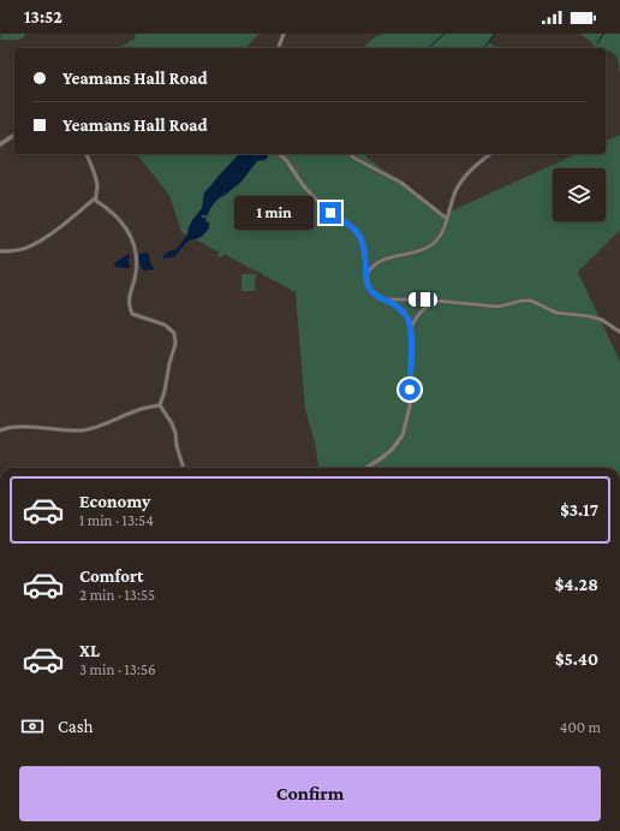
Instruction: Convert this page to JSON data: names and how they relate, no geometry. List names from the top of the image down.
{
  "page": {
    "status": "13:52",
    "banner": ["Yeamans Hall Road", "Yeamans Hall Road"],
    "bubble": "1 min",
    "list": [
      {
        "name": "Economy",
        "note": "1 min · 13:54",
        "value": "$3.17"
      },
      {
        "name": "Comfort",
        "note": "2 min · 13:55",
        "value": "$4.28"
      },
      {
        "name": "XL",
        "note": "3 min · 13:56",
        "value": "$5.40"
      }
    ],
    "pay": ["Cash", "400 m"],
    "buttons": "Confirm"
  }
}
